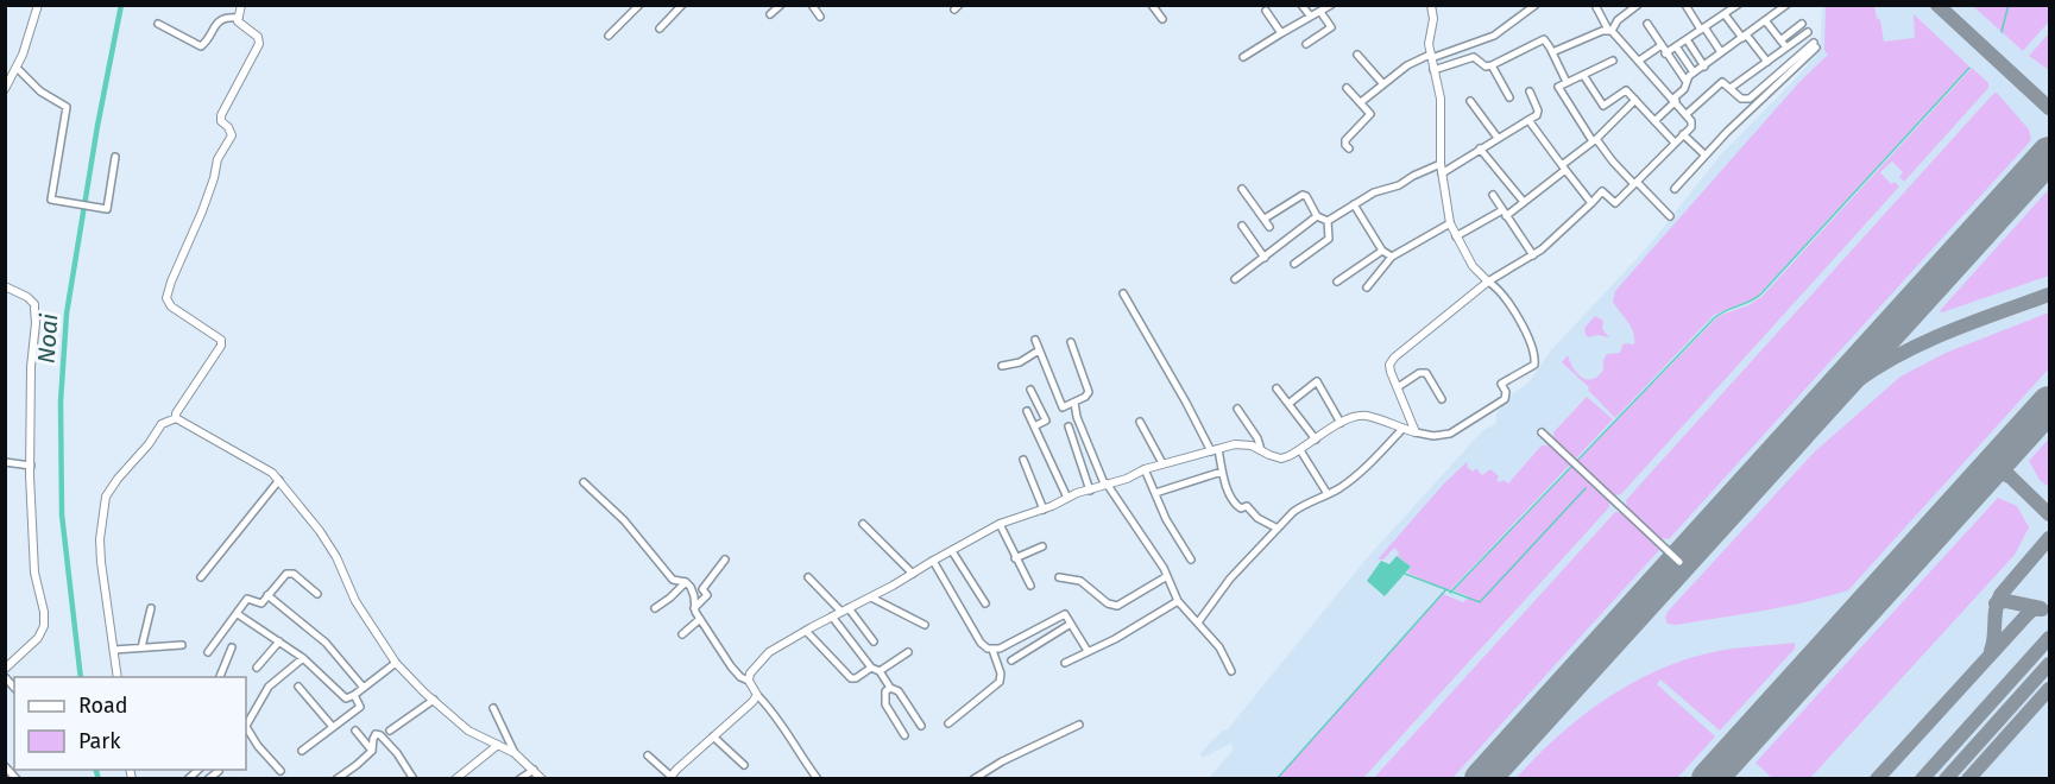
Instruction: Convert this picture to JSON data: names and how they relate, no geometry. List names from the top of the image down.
{
  "water": ["Noai"],
  "legend": ["Road", "Park"]
}
